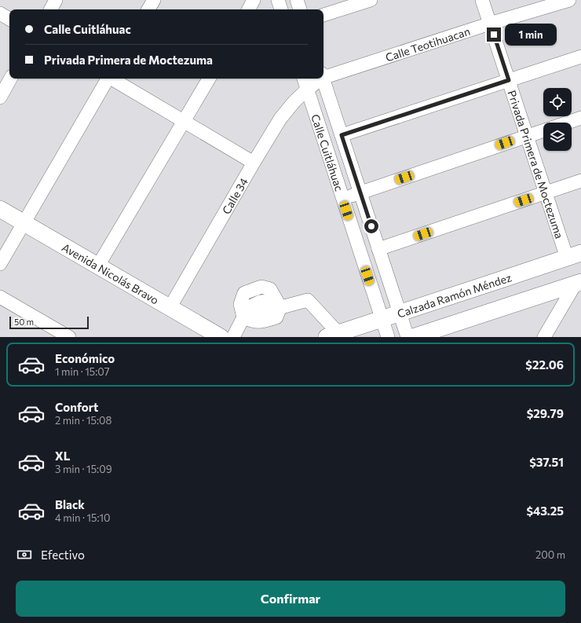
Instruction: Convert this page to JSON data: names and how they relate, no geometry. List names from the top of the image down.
{
  "streets": {
    "main road": ["Avenida Nicolás Bravo", "Calzada Ramón Méndez"],
    "street": [
      "Calle Teotihuacan",
      "Calle Cuitláhuac",
      "Privada Primera de Moctezuma",
      "Calle 34"
    ]
  },
  "crossings": [
    ["Calle Teotihuacan", "Calle Cuitláhuac"],
    ["Calle Teotihuacan", "Privada Primera de Moctezuma"],
    ["Calle Teotihuacan", "Calle 34"],
    ["Calle Cuitláhuac", "Calle 34"],
    ["Calle Cuitláhuac", "Calzada Ramón Méndez"],
    ["Privada Primera de Moctezuma", "Calzada Ramón Méndez"],
    ["Calle 34", "Avenida Nicolás Bravo"]
  ],
  "scale_bar": "50 m",
  "page": {
    "banner": ["Calle Cuitláhuac", "Privada Primera de Moctezuma"],
    "bubble": "1 min",
    "scale": "50 m",
    "list": [
      {
        "name": "Económico",
        "note": "1 min · 15:07",
        "value": "$22.06"
      },
      {
        "name": "Confort",
        "note": "2 min · 15:08",
        "value": "$29.79"
      },
      {
        "name": "XL",
        "note": "3 min · 15:09",
        "value": "$37.51"
      },
      {
        "name": "Black",
        "note": "4 min · 15:10",
        "value": "$43.25"
      }
    ],
    "pay": ["Efectivo", "200 m"],
    "buttons": "Confirmar"
  }
}
